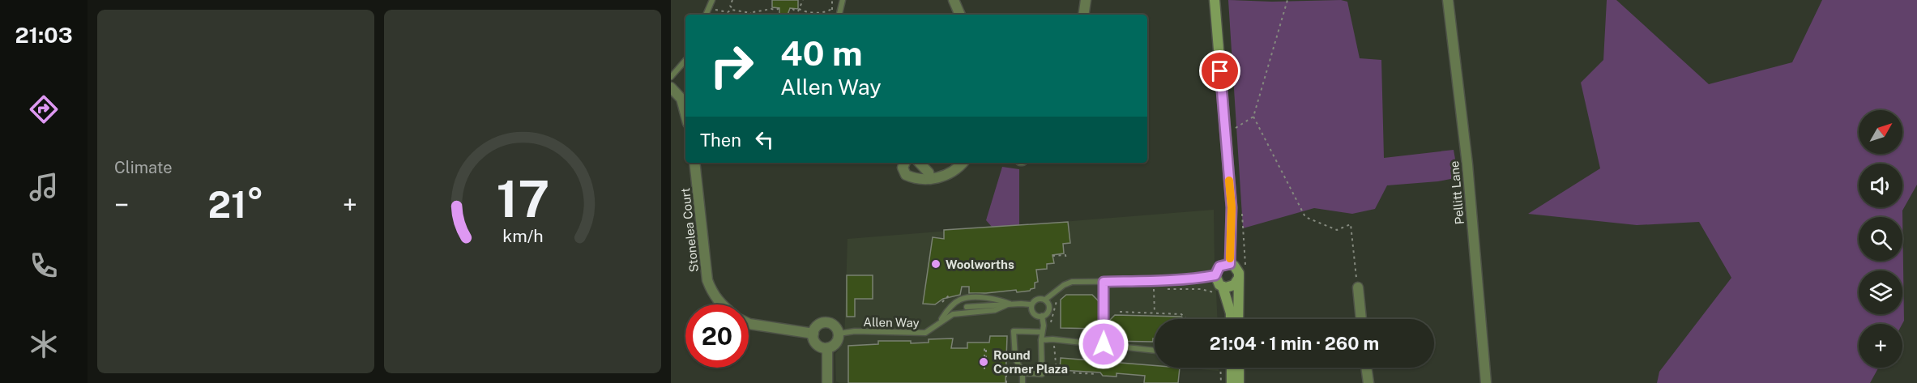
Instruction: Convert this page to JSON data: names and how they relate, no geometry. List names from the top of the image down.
{
  "streets": {
    "street": ["Pellitt Lane", "Stonelea Court"],
    "lane": ["Allen Way"]
  },
  "places": ["Woolworths", "Round Corner Plaza"],
  "north": "top right",
  "page": {
    "tabs": "21:03",
    "tile": "Climate",
    "turn": ["40 m", "Allen Way"],
    "map_buttons": "+",
    "then": "Then",
    "heat": ["−", "21°", "+"],
    "limit": "20",
    "trip": "21:04 · 1 min · 260 m",
    "gauge": ["17", "km/h"]
  }
}
